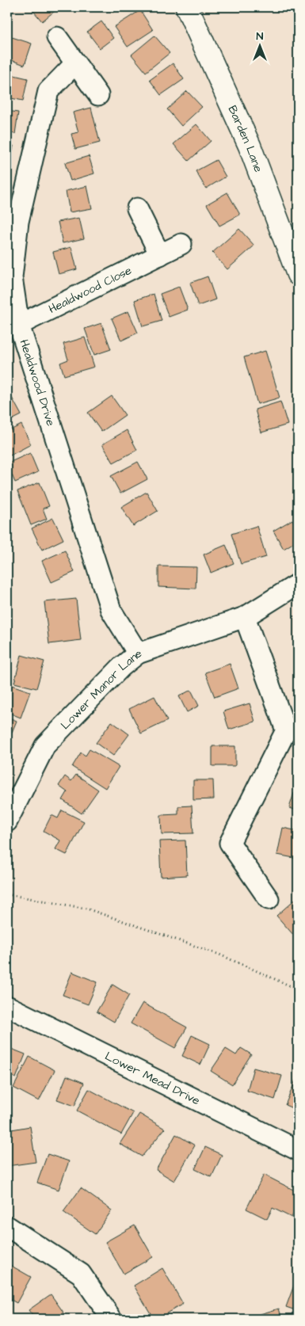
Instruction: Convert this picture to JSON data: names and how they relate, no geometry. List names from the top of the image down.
{
  "streets": {
    "street": [
      "Barden Lane",
      "Healdwood Close",
      "Healdwood Drive",
      "Lower Manor Lane",
      "Lower Mead Drive"
    ]
  },
  "crossings": [
    ["Healdwood Close", "Healdwood Drive"],
    ["Healdwood Drive", "Lower Manor Lane"]
  ],
  "north": "top"
}
